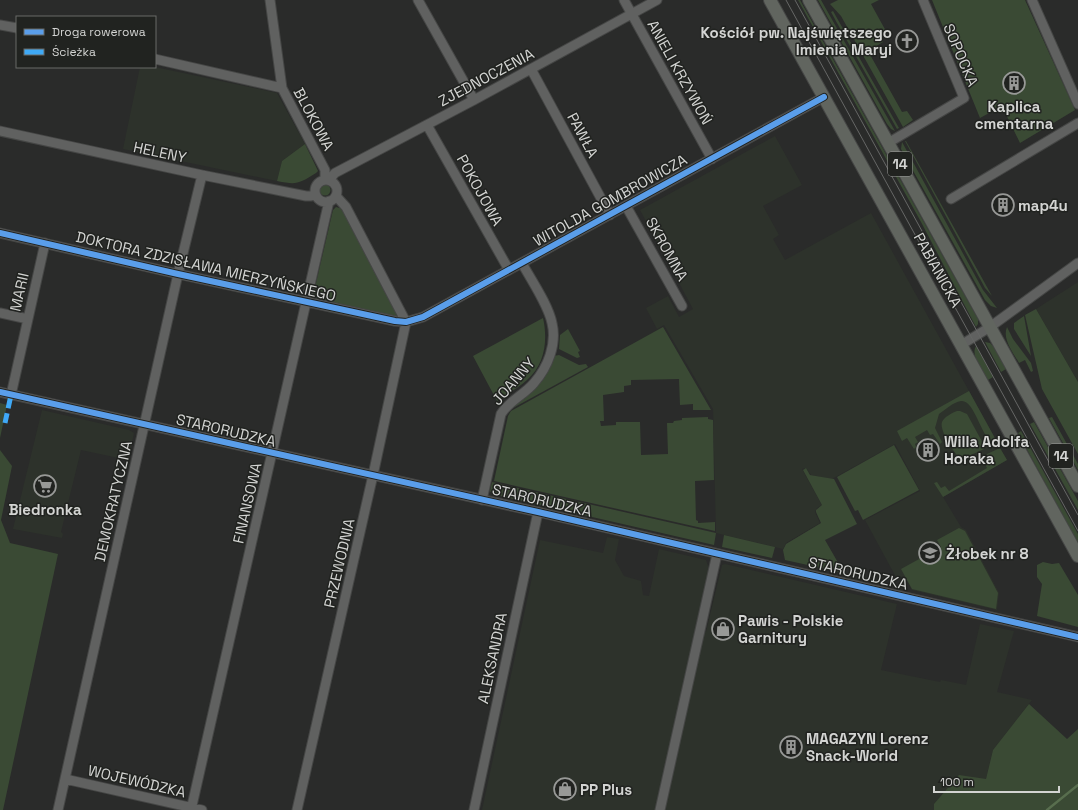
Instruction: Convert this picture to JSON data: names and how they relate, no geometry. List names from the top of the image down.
{
  "streets": {
    "main road": ["14", "PABIANICKA"],
    "street": [
      "SOPOCKA",
      "ANIELI KRZYWOŃ",
      "ZJEDNOCZENIA",
      "BLOKOWA",
      "PAWŁA",
      "HELENY",
      "POKOJOWA",
      "WITOLDA GOMBROWICZA",
      "SKROMNA",
      "DOKTORA ZDZISŁAWA MIERZYŃSKIEGO",
      "MARII",
      "JOANNY",
      "STARORUDZKA",
      "DEMOKRATYCZNA",
      "FINANSOWA",
      "PRZEWODNIA",
      "ALEKSANDRA",
      "WOJEWÓDZKA"
    ]
  },
  "crossings": [
    ["SOPOCKA", "PABIANICKA"],
    ["ANIELI KRZYWOŃ", "ZJEDNOCZENIA"],
    ["ANIELI KRZYWOŃ", "WITOLDA GOMBROWICZA"],
    ["ZJEDNOCZENIA", "BLOKOWA"],
    ["ZJEDNOCZENIA", "PAWŁA"],
    ["ZJEDNOCZENIA", "HELENY"],
    ["ZJEDNOCZENIA", "POKOJOWA"],
    ["ZJEDNOCZENIA", "FINANSOWA"],
    ["BLOKOWA", "HELENY"],
    ["BLOKOWA", "FINANSOWA"],
    ["PAWŁA", "WITOLDA GOMBROWICZA"],
    ["HELENY", "DEMOKRATYCZNA"],
    ["HELENY", "FINANSOWA"],
    ["POKOJOWA", "WITOLDA GOMBROWICZA"],
    ["WITOLDA GOMBROWICZA", "SKROMNA"],
    ["WITOLDA GOMBROWICZA", "DOKTORA ZDZISŁAWA MIERZYŃSKIEGO"],
    ["WITOLDA GOMBROWICZA", "PABIANICKA"],
    ["WITOLDA GOMBROWICZA", "JOANNY"],
    ["WITOLDA GOMBROWICZA", "PRZEWODNIA"],
    ["DOKTORA ZDZISŁAWA MIERZYŃSKIEGO", "MARII"],
    ["DOKTORA ZDZISŁAWA MIERZYŃSKIEGO", "DEMOKRATYCZNA"],
    ["DOKTORA ZDZISŁAWA MIERZYŃSKIEGO", "FINANSOWA"],
    ["DOKTORA ZDZISŁAWA MIERZYŃSKIEGO", "PRZEWODNIA"],
    ["MARII", "STARORUDZKA"],
    ["JOANNY", "STARORUDZKA"],
    ["STARORUDZKA", "DEMOKRATYCZNA"],
    ["STARORUDZKA", "FINANSOWA"],
    ["STARORUDZKA", "PRZEWODNIA"],
    ["STARORUDZKA", "ALEKSANDRA"],
    ["DEMOKRATYCZNA", "WOJEWÓDZKA"],
    ["FINANSOWA", "WOJEWÓDZKA"]
  ],
  "places": {
    "church": ["Kościół pw. Najświętszego Imienia Maryi"],
    "building": [
      "Kaplica cmentarna",
      "map4u",
      "Willa Adolfa Horaka",
      "MAGAZYN Lorenz Snack-World"
    ],
    "supermarket": ["Biedronka"],
    "school or university": ["Żłobek nr 8"],
    "shop": ["Pawis - Polskie Garnitury", "PP Plus"]
  },
  "legend": ["Droga rowerowa", "Ścieżka"],
  "scale_bar": "100 m"
}
